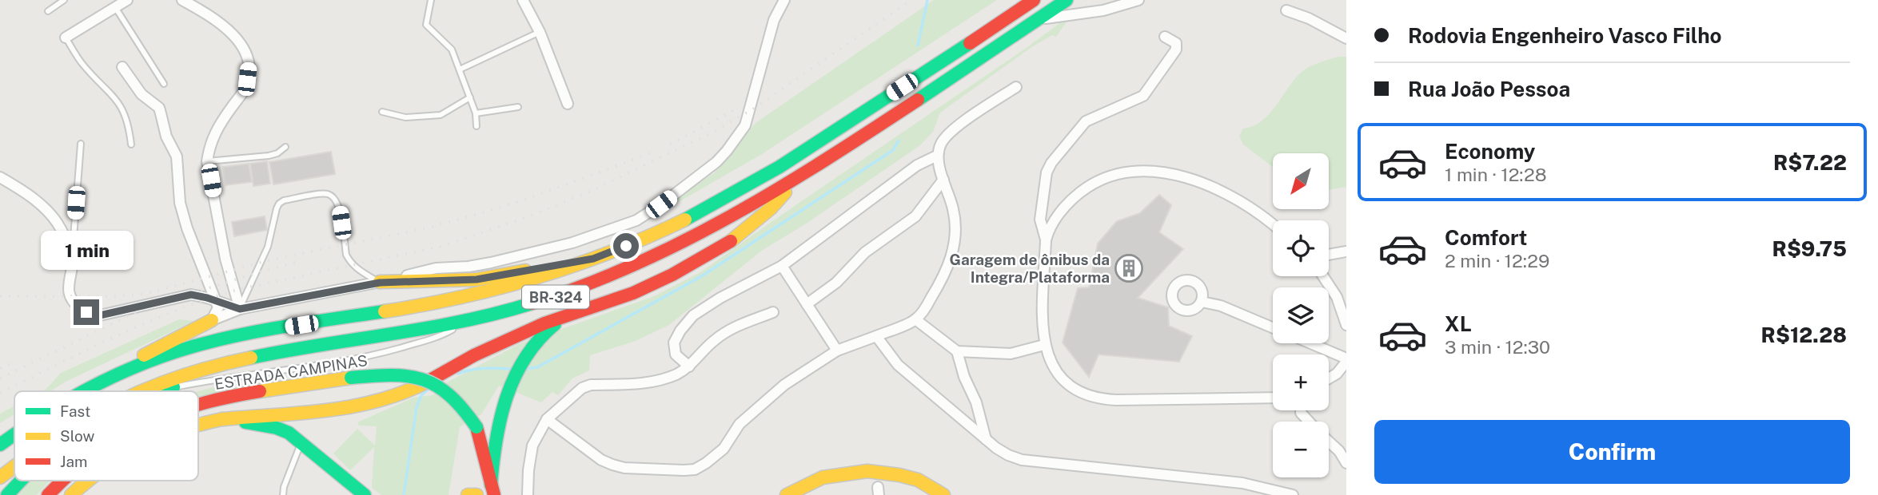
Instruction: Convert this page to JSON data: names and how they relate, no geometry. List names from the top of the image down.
{
  "streets": {
    "main road": ["BR-324", "ESTRADA CAMPINAS"]
  },
  "places": {
    "building": ["Garagem de ônibus da Integra/Plataforma"]
  },
  "legend": ["Fast", "Slow", "Jam"],
  "north": "bottom left",
  "page": {
    "banner": ["Rodovia Engenheiro Vasco Filho", "Rua João Pessoa"],
    "list": [
      {
        "name": "Economy",
        "note": "1 min · 12:28",
        "value": "R$7.22"
      },
      {
        "name": "Comfort",
        "note": "2 min · 12:29",
        "value": "R$9.75"
      },
      {
        "name": "XL",
        "note": "3 min · 12:30",
        "value": "R$12.28"
      }
    ],
    "map_buttons": ["+", "−"],
    "bubble": "1 min",
    "buttons": "Confirm"
  }
}
